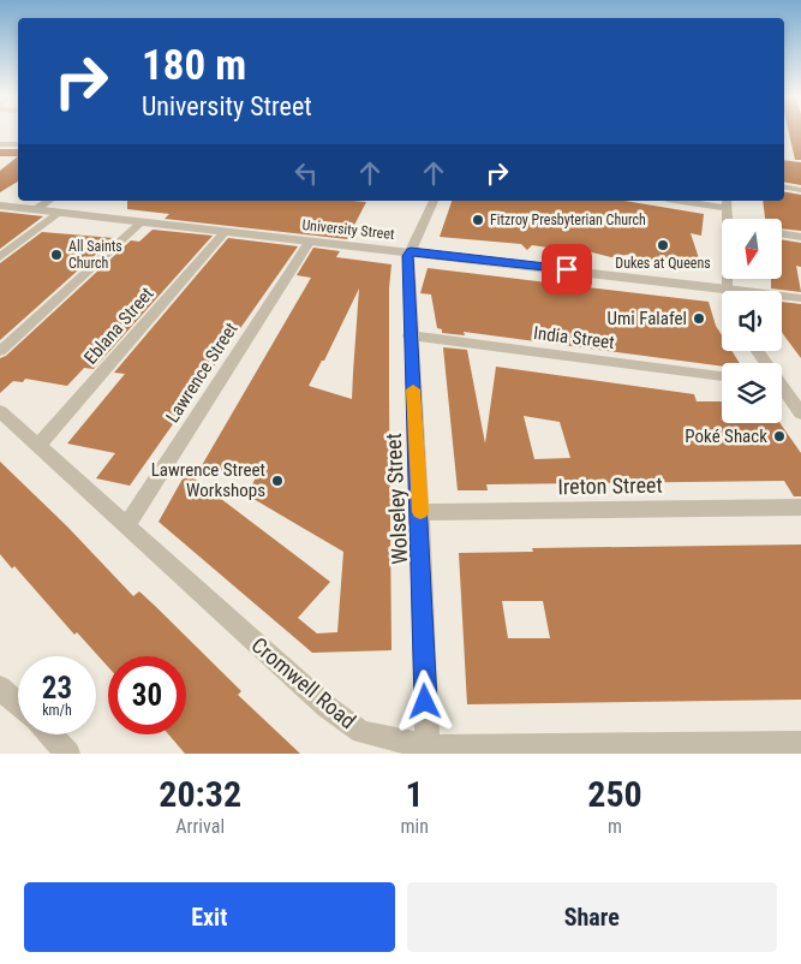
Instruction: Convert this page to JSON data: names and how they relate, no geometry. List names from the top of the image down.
{
  "streets": {
    "street": [
      "University Street",
      "Eblana Street",
      "India Street",
      "Lawrence Street",
      "Ireton Street",
      "Wolseley Street",
      "Cromwell Road"
    ]
  },
  "crossings": [
    ["University Street", "Eblana Street"],
    ["University Street", "Lawrence Street"],
    ["University Street", "Wolseley Street"],
    ["Eblana Street", "Cromwell Road"],
    ["India Street", "Wolseley Street"],
    ["Lawrence Street", "Cromwell Road"],
    ["Ireton Street", "Wolseley Street"],
    ["Wolseley Street", "Cromwell Road"]
  ],
  "places": [
    "Fitzroy Presbyterian Church",
    "Dukes at Queens",
    "All Saints Church",
    "Umi Falafel",
    "Poké Shack",
    "Lawrence Street Workshops"
  ],
  "north": "bottom",
  "page": {
    "turn": ["180 m", "University Street"],
    "speed": "23 km/h",
    "limit": "30",
    "eta": [
      "20:32",
      "Arrival",
      "1",
      "min",
      "250",
      "m"
    ],
    "buttons": ["Exit", "Share"]
  }
}
